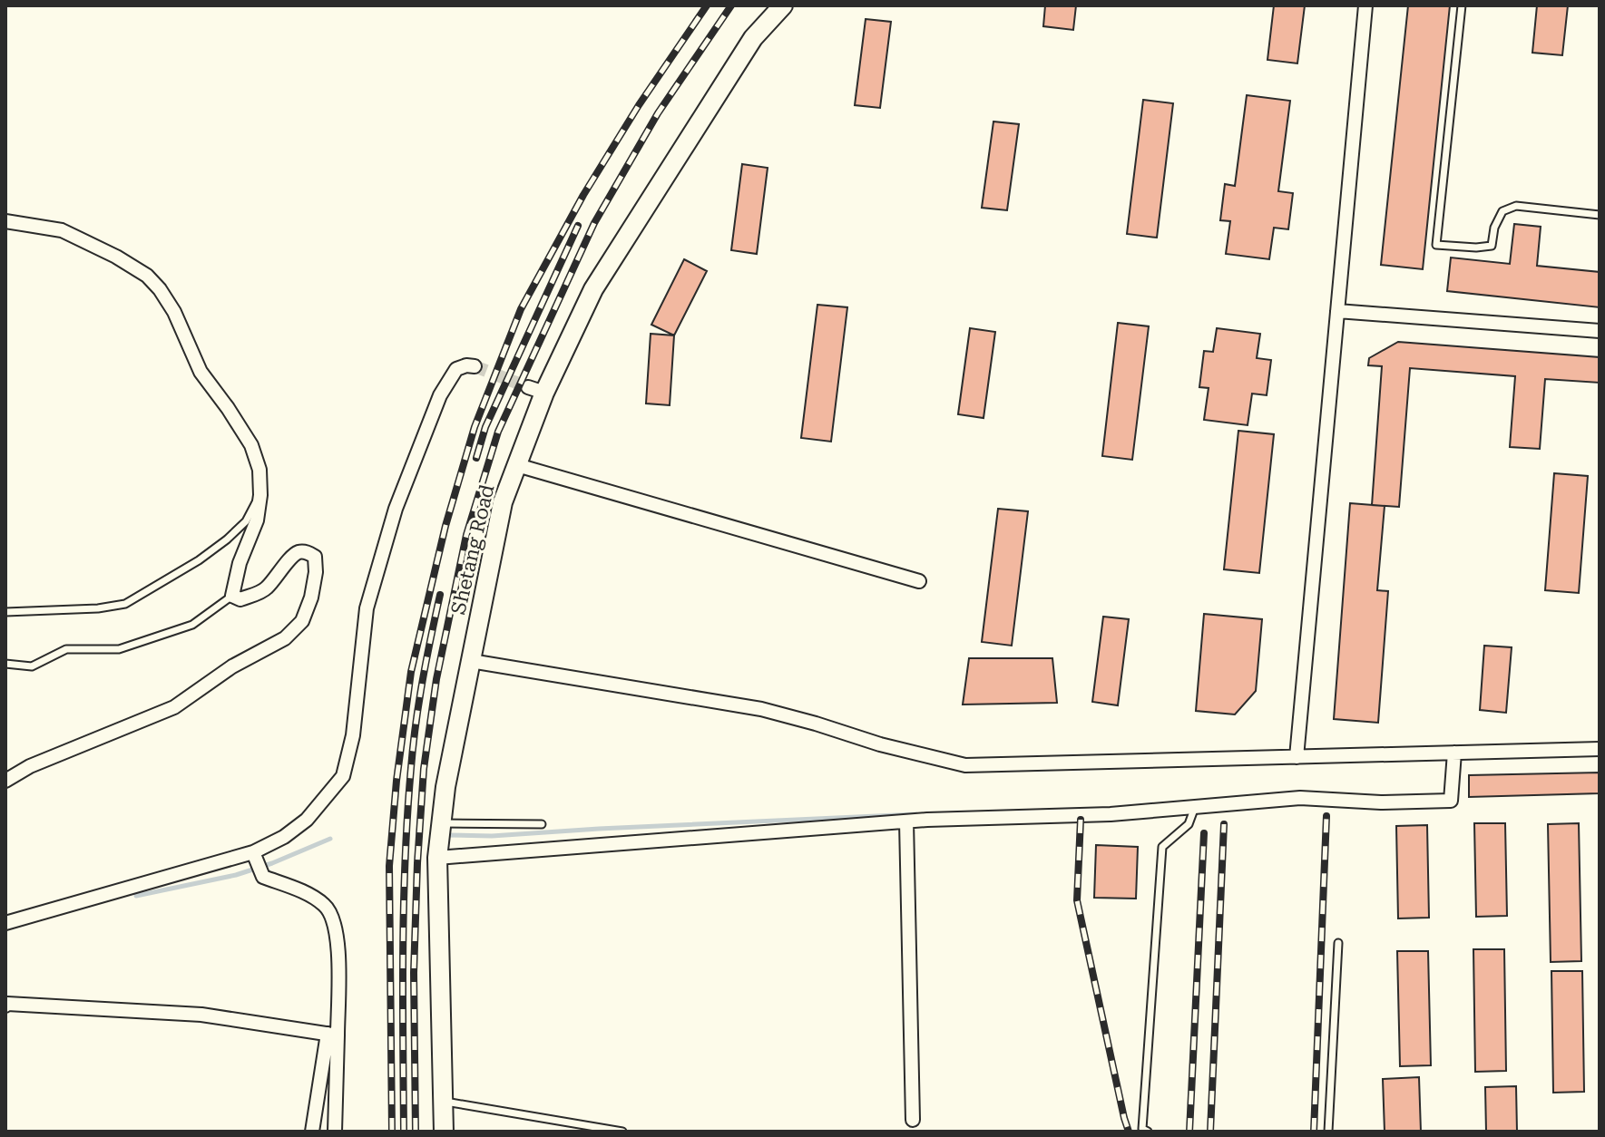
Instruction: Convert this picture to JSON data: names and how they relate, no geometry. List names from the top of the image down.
{
  "streets": {
    "street": ["Shetang Road"]
  }
}
